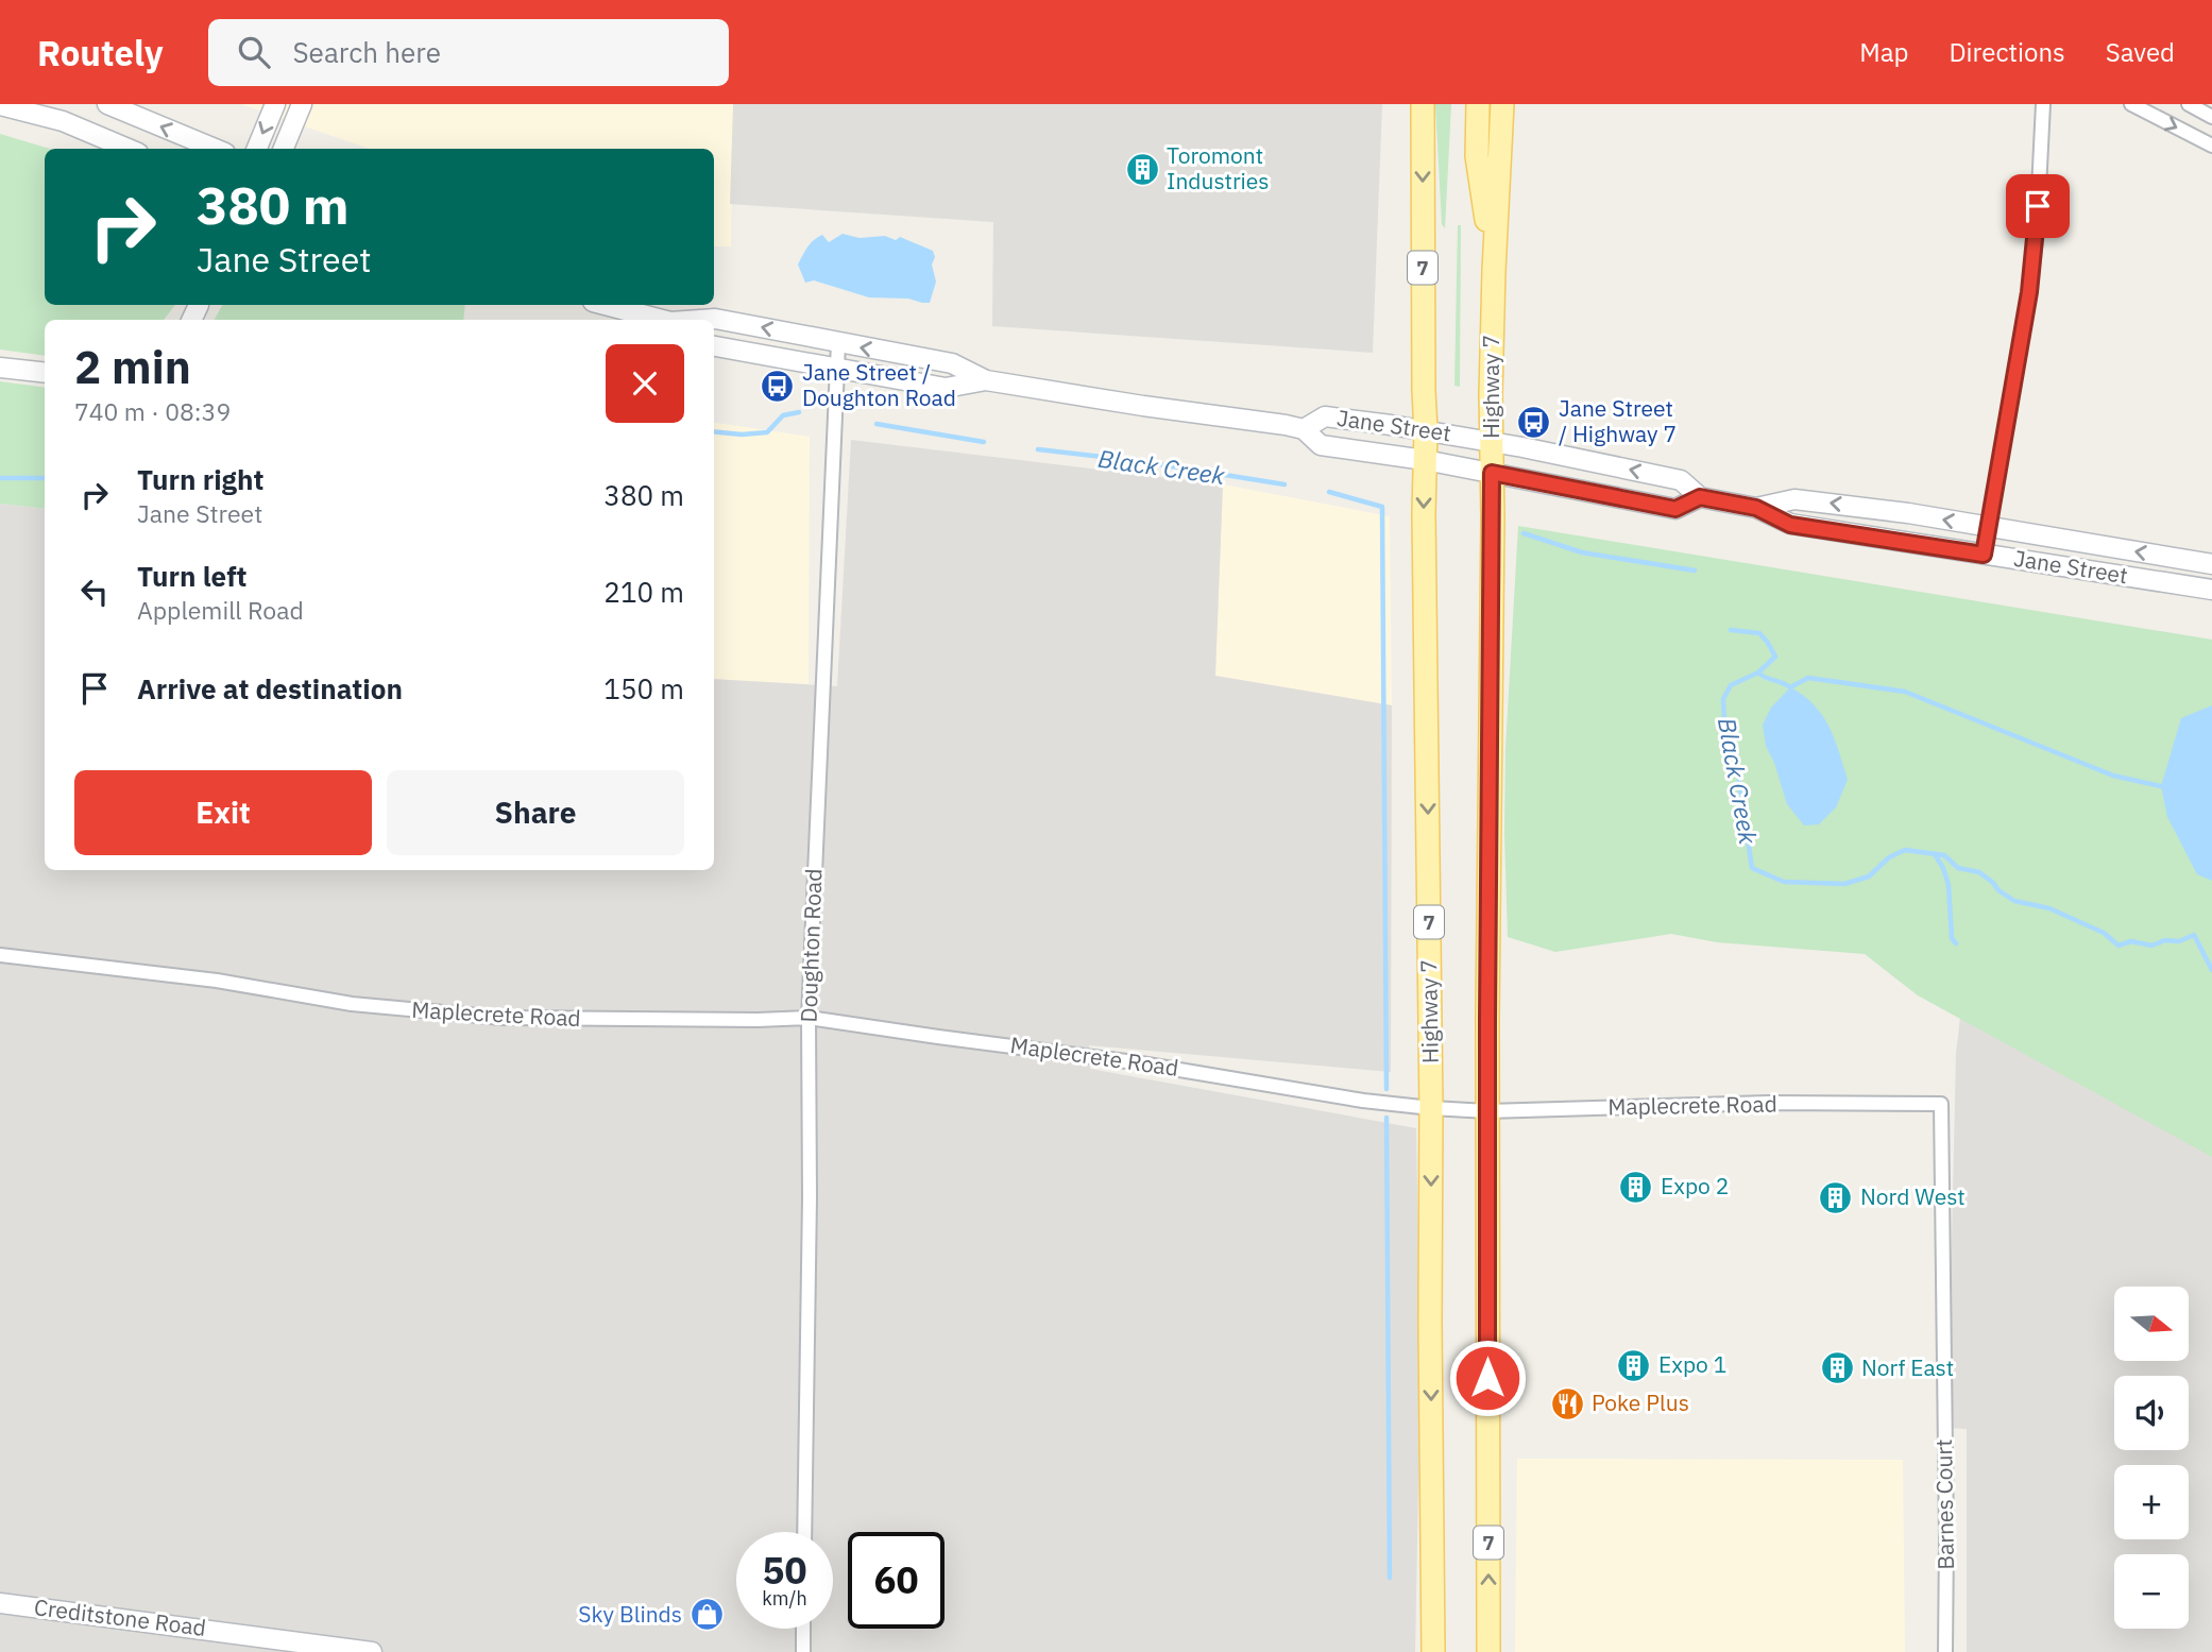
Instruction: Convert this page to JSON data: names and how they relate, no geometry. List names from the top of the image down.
{
  "streets": {
    "main road": [
      "7",
      "Highway 7",
      "Jane Street",
      "Creditstone Road"
    ],
    "street": ["Doughton Road", "Maplecrete Road", "Barnes Court"]
  },
  "crossings": [
    ["Highway 7", "Jane Street"],
    ["Highway 7", "Maplecrete Road"],
    ["Jane Street", "Doughton Road"],
    ["Doughton Road", "Maplecrete Road"],
    ["Maplecrete Road", "Barnes Court"]
  ],
  "water": ["Black Creek"],
  "places": {
    "building": [
      "Toromont Industries",
      "Expo 2",
      "Nord West",
      "Expo 1",
      "Norf East"
    ],
    "bus stop": ["Jane Street / Doughton Road", "Jane Street / Highway 7"],
    "restaurant": ["Poke Plus"],
    "shop": ["Sky Blinds"]
  },
  "north": "right",
  "page": {
    "header": "Routely",
    "search": "Search here",
    "nav": ["Map", "Directions", "Saved"],
    "turn": ["380 m", "Jane Street"],
    "heading": ["2 min", "740 m · 08:39"],
    "list": [
      {
        "name": "Turn right",
        "note": "Jane Street",
        "value": "380 m"
      },
      {
        "name": "Turn left",
        "note": "Applemill Road",
        "value": "210 m"
      },
      {
        "name": "Arrive at destination",
        "value": "150 m"
      }
    ],
    "buttons": ["Exit", "Share"],
    "map_buttons": ["+", "−"],
    "speed": "50 km/h",
    "limit": "60"
  }
}
